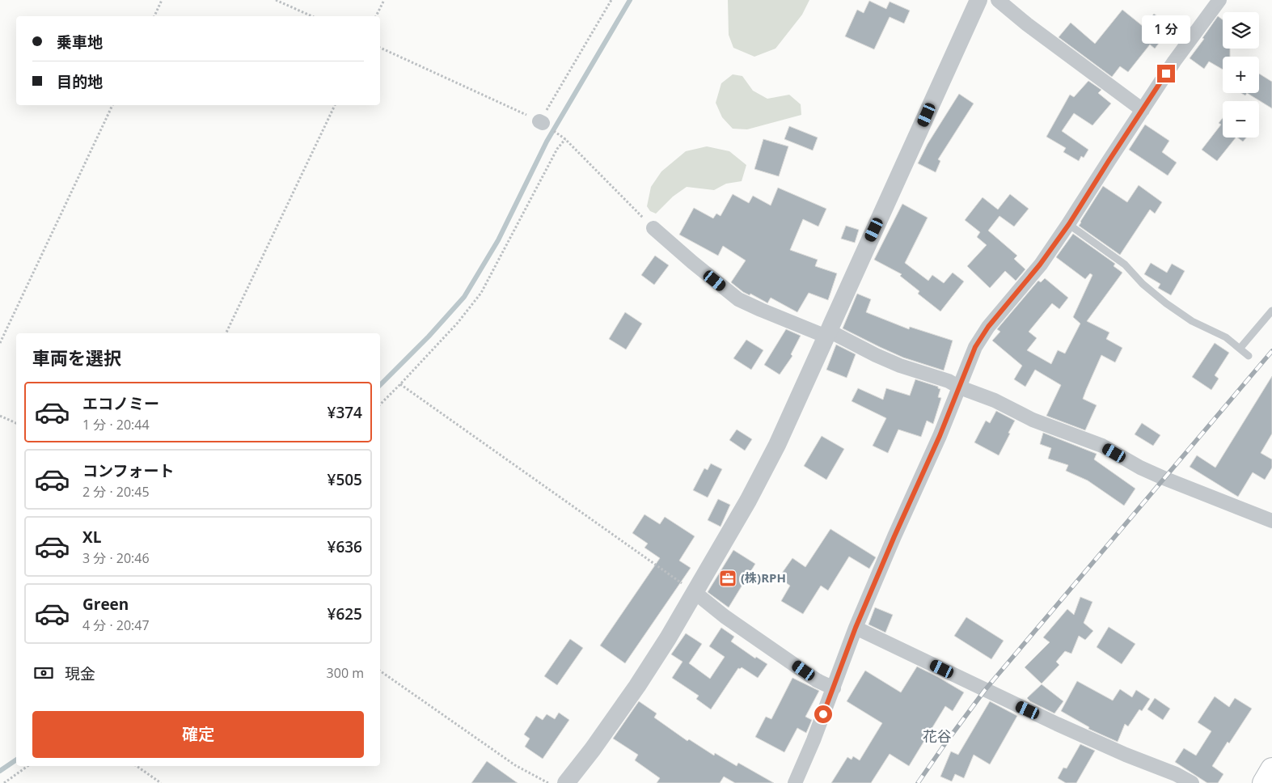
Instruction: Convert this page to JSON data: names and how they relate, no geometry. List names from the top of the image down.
{
  "districts": ["花谷"],
  "places": {
    "office": ["(株)RPH"]
  },
  "page": {
    "map_buttons": ["+", "−"],
    "bubble": "1 分",
    "banner": ["乗車地", "目的地"],
    "heading": "車両を選択",
    "list": [
      {
        "name": "エコノミー",
        "note": "1 分 · 20:44",
        "value": "¥374"
      },
      {
        "name": "コンフォート",
        "note": "2 分 · 20:45",
        "value": "¥505"
      },
      {
        "name": "XL",
        "note": "3 分 · 20:46",
        "value": "¥636"
      },
      {
        "name": "Green",
        "note": "4 分 · 20:47",
        "value": "¥625"
      }
    ],
    "pay": ["現金", "300 m"],
    "buttons": "確定"
  }
}
